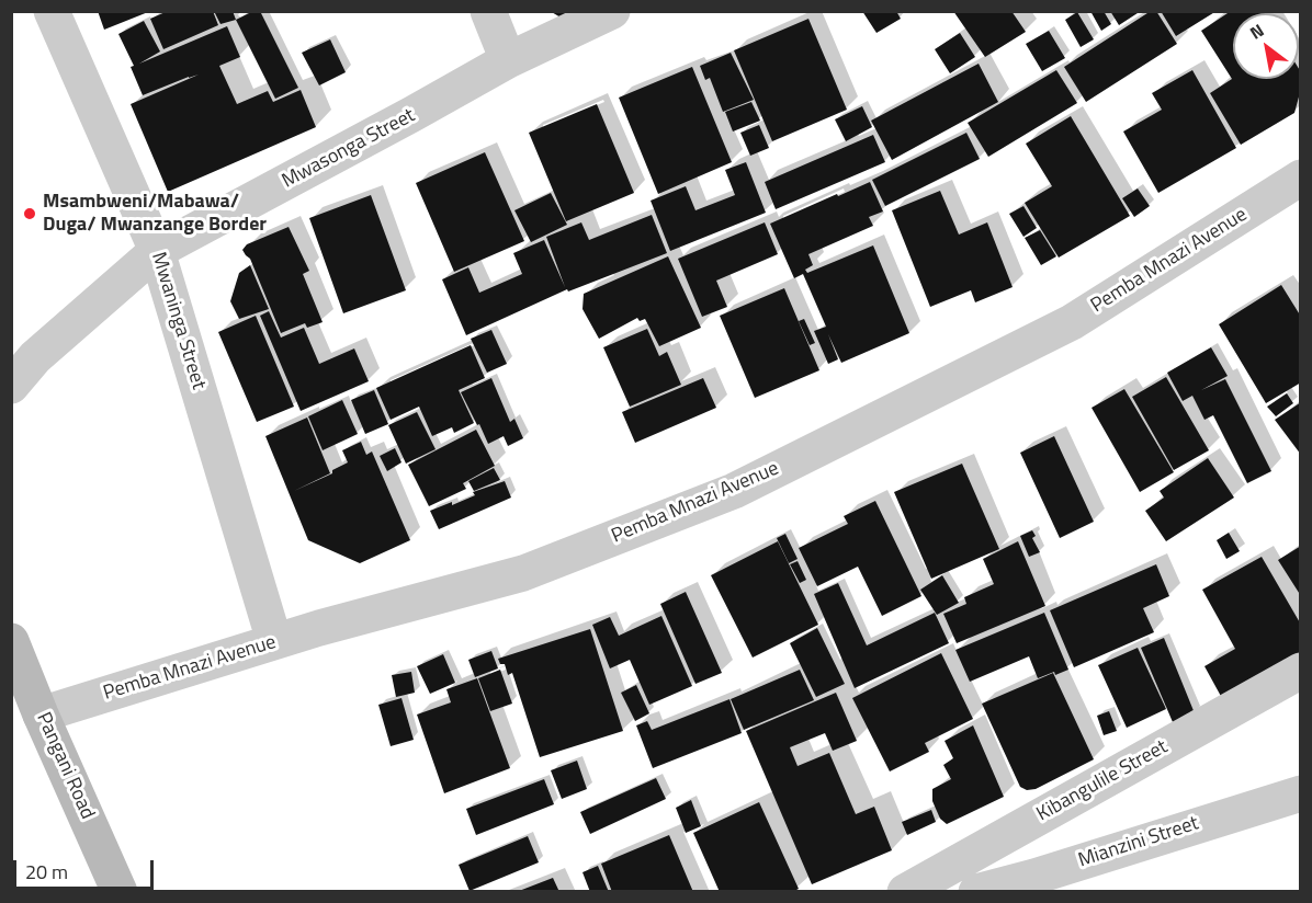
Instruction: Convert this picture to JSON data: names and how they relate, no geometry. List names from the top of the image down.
{
  "streets": {
    "main road": ["Pangani Road"],
    "street": [
      "Mwasonga Street",
      "Pemba Mnazi Avenue",
      "Mwaninga Street",
      "Kibangulile Street",
      "Mianzini Street"
    ]
  },
  "crossings": [
    ["Mwasonga Street", "Mwaninga Street"],
    ["Pemba Mnazi Avenue", "Mwaninga Street"],
    ["Pemba Mnazi Avenue", "Pangani Road"]
  ],
  "places": ["Msambweni/Mabawa/ Duga/ Mwanzange Border"],
  "scale_bar": "20 m",
  "north": "top left"
}
